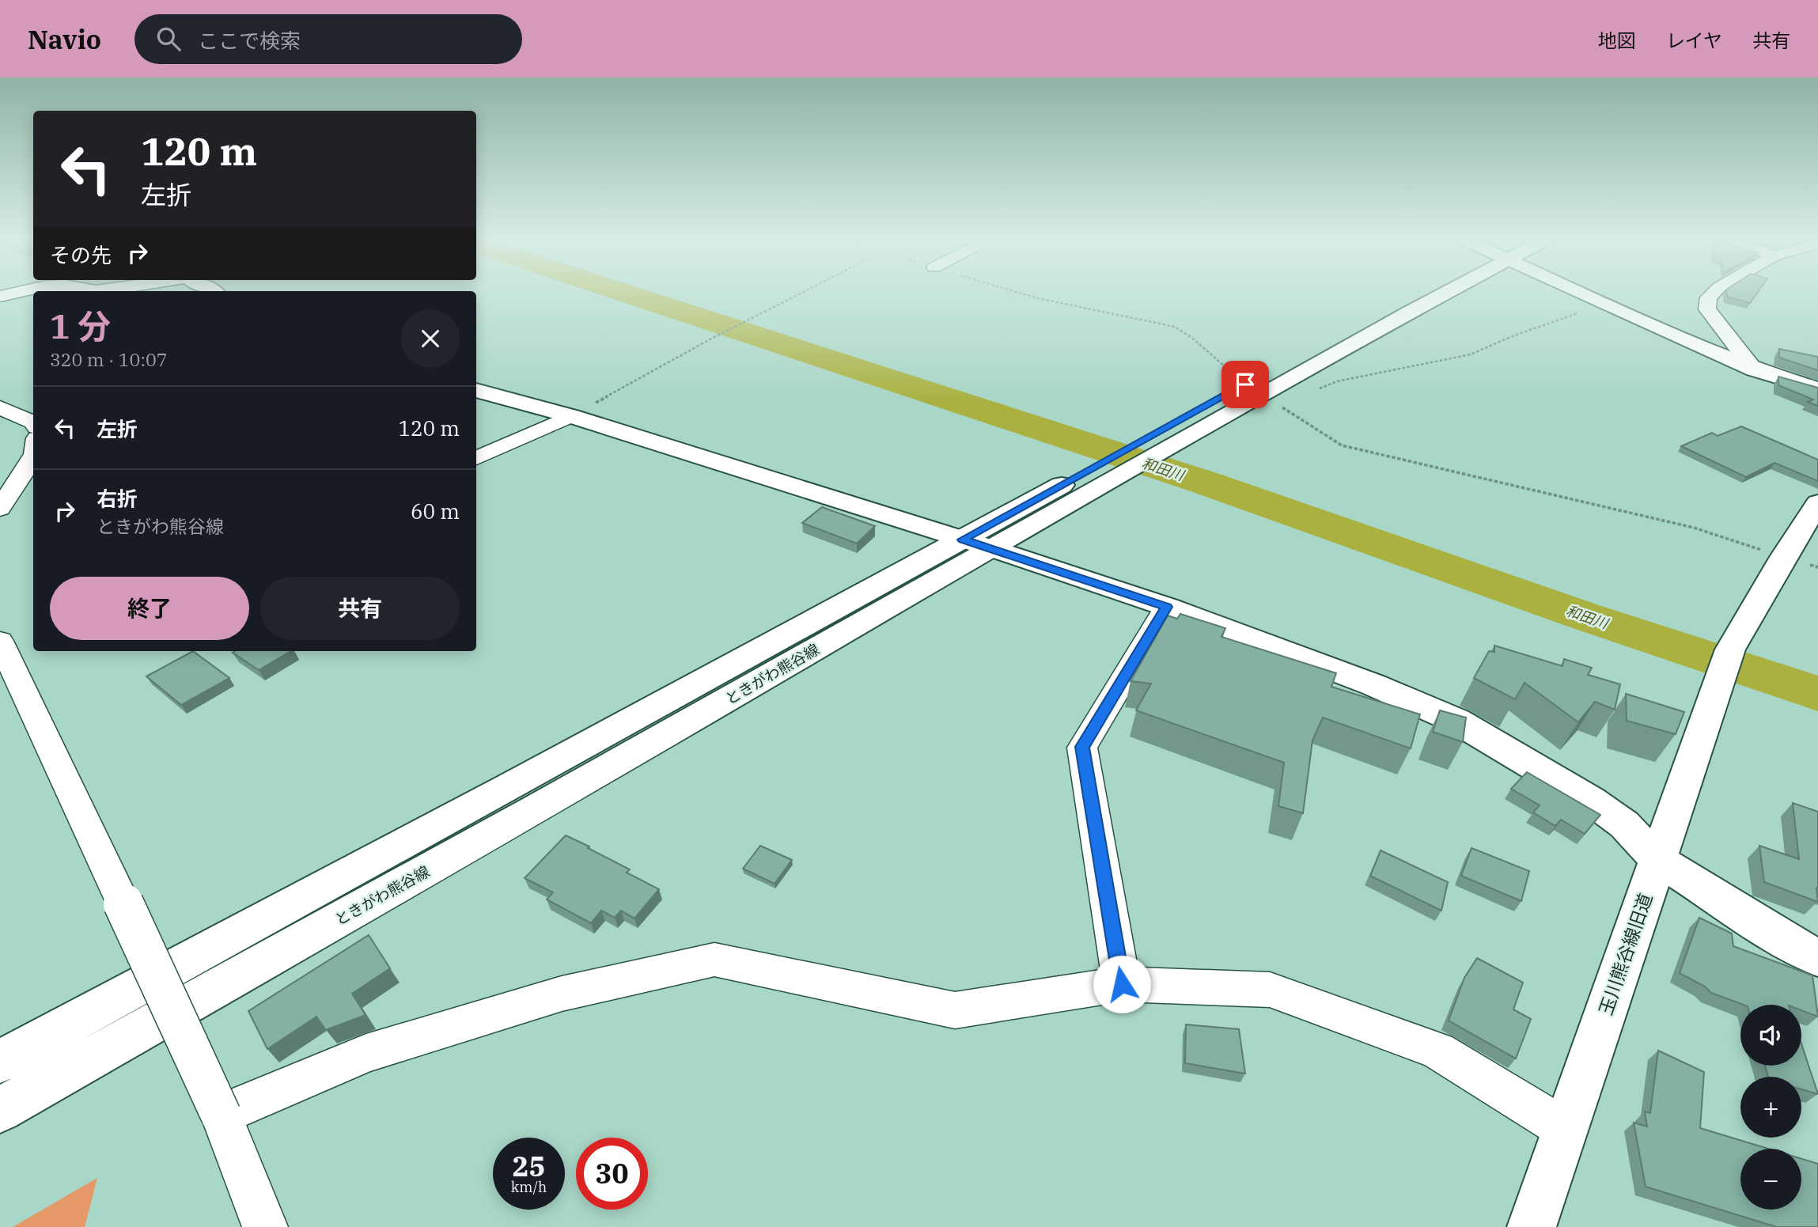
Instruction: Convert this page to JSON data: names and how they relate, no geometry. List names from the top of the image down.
{
  "streets": {
    "main road": ["ときがわ熊谷線", "玉川熊谷線旧道"]
  },
  "water": ["和田川"],
  "page": {
    "header": "Navio",
    "search": "ここで検索",
    "nav": ["地図", "レイヤ", "共有"],
    "turn": ["120 m", "左折"],
    "then": "その先",
    "heading": ["1 分", "320 m · 10:07"],
    "list": [
      {
        "name": "左折",
        "value": "120 m"
      },
      {
        "name": "右折",
        "note": "ときがわ熊谷線",
        "value": "60 m"
      }
    ],
    "buttons": ["終了", "共有"],
    "map_buttons": ["+", "−"],
    "speed": "25 km/h",
    "limit": "30"
  }
}
